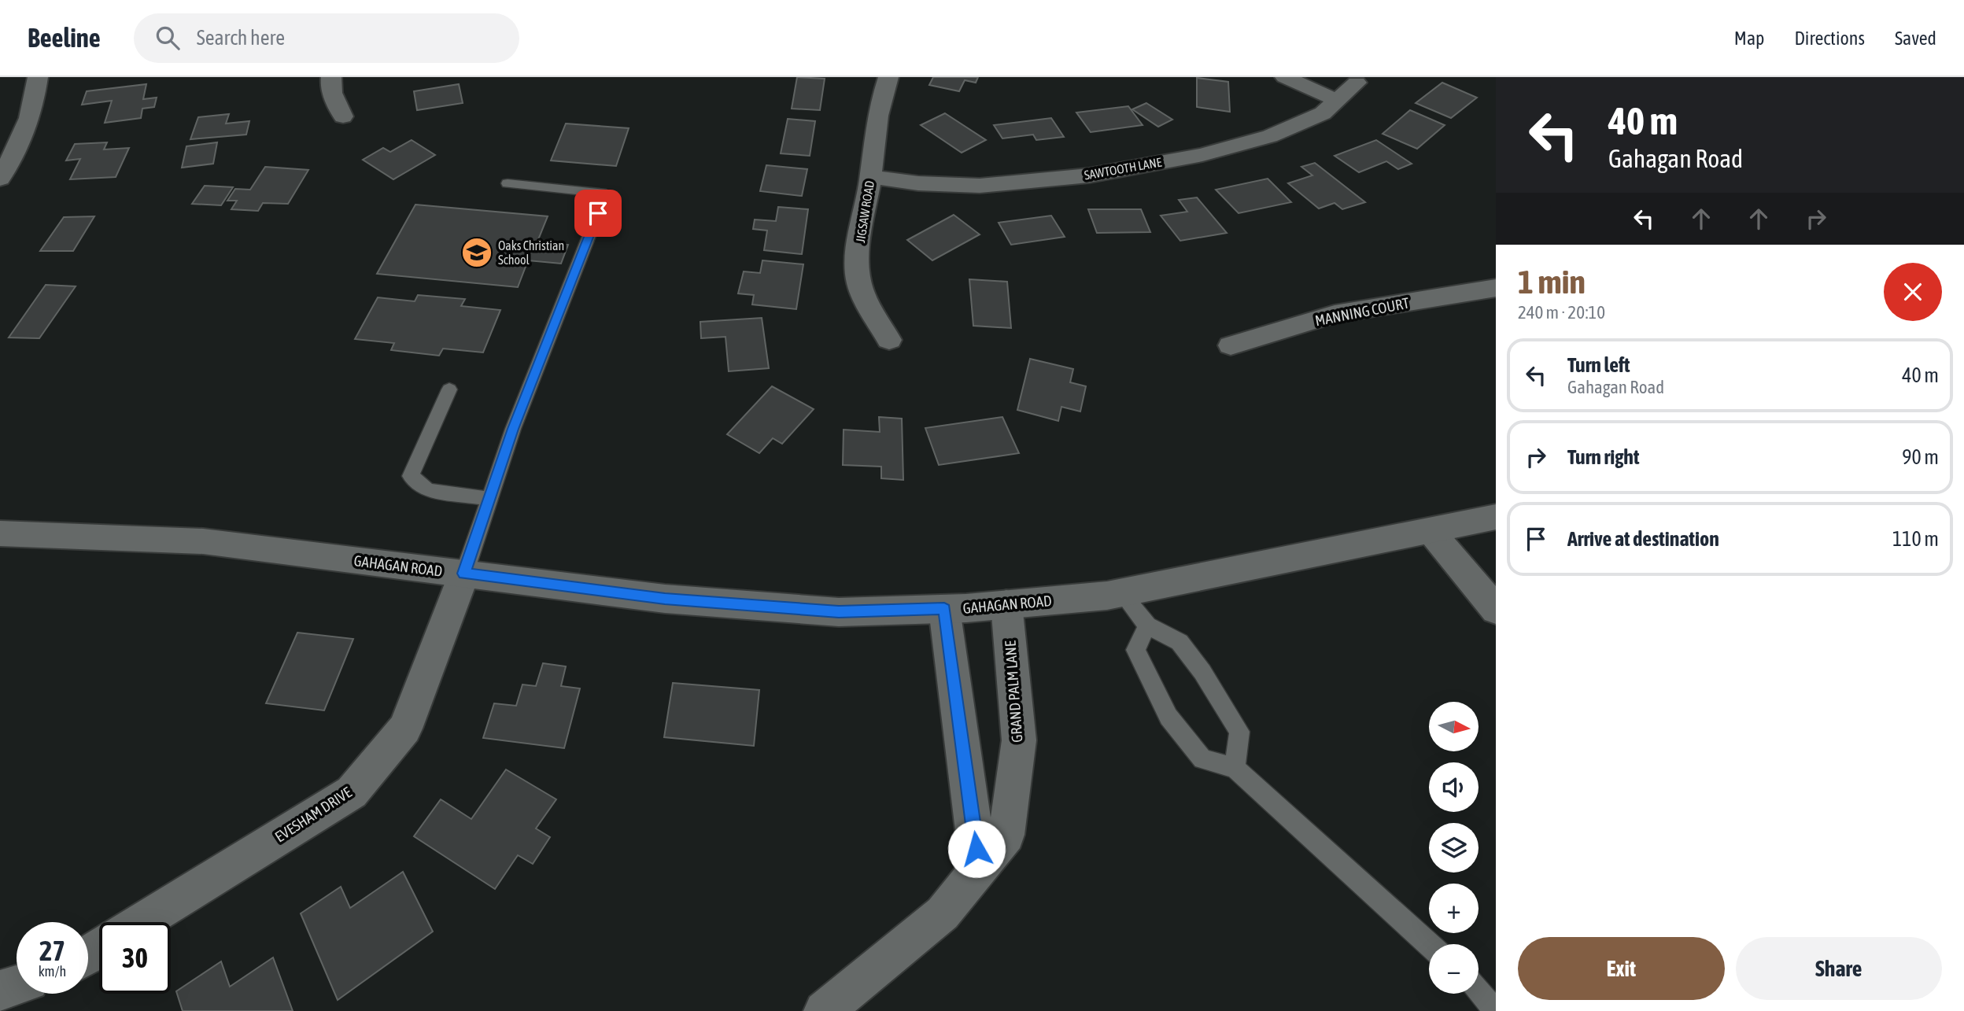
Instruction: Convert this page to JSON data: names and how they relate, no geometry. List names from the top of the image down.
{
  "streets": {
    "street": [
      "SAWTOOTH LANE",
      "JIGSAW ROAD",
      "MANNING COURT",
      "GAHAGAN ROAD",
      "GRAND PALM LANE",
      "EVESHAM DRIVE"
    ]
  },
  "crossings": [
    ["SAWTOOTH LANE", "JIGSAW ROAD"],
    ["GAHAGAN ROAD", "GRAND PALM LANE"],
    ["GAHAGAN ROAD", "EVESHAM DRIVE"]
  ],
  "places": {
    "school or university": ["Oaks Christian School"]
  },
  "north": "right",
  "page": {
    "header": "Beeline",
    "search": "Search here",
    "nav": ["Map", "Directions", "Saved"],
    "turn": ["40 m", "Gahagan Road"],
    "heading": ["1 min", "240 m · 20:10"],
    "list": [
      {
        "name": "Turn left",
        "note": "Gahagan Road",
        "value": "40 m"
      },
      {
        "name": "Turn right",
        "value": "90 m"
      },
      {
        "name": "Arrive at destination",
        "value": "110 m"
      }
    ],
    "map_buttons": ["+", "−"],
    "speed": "27 km/h",
    "limit": "30",
    "buttons": ["Exit", "Share"]
  }
}
